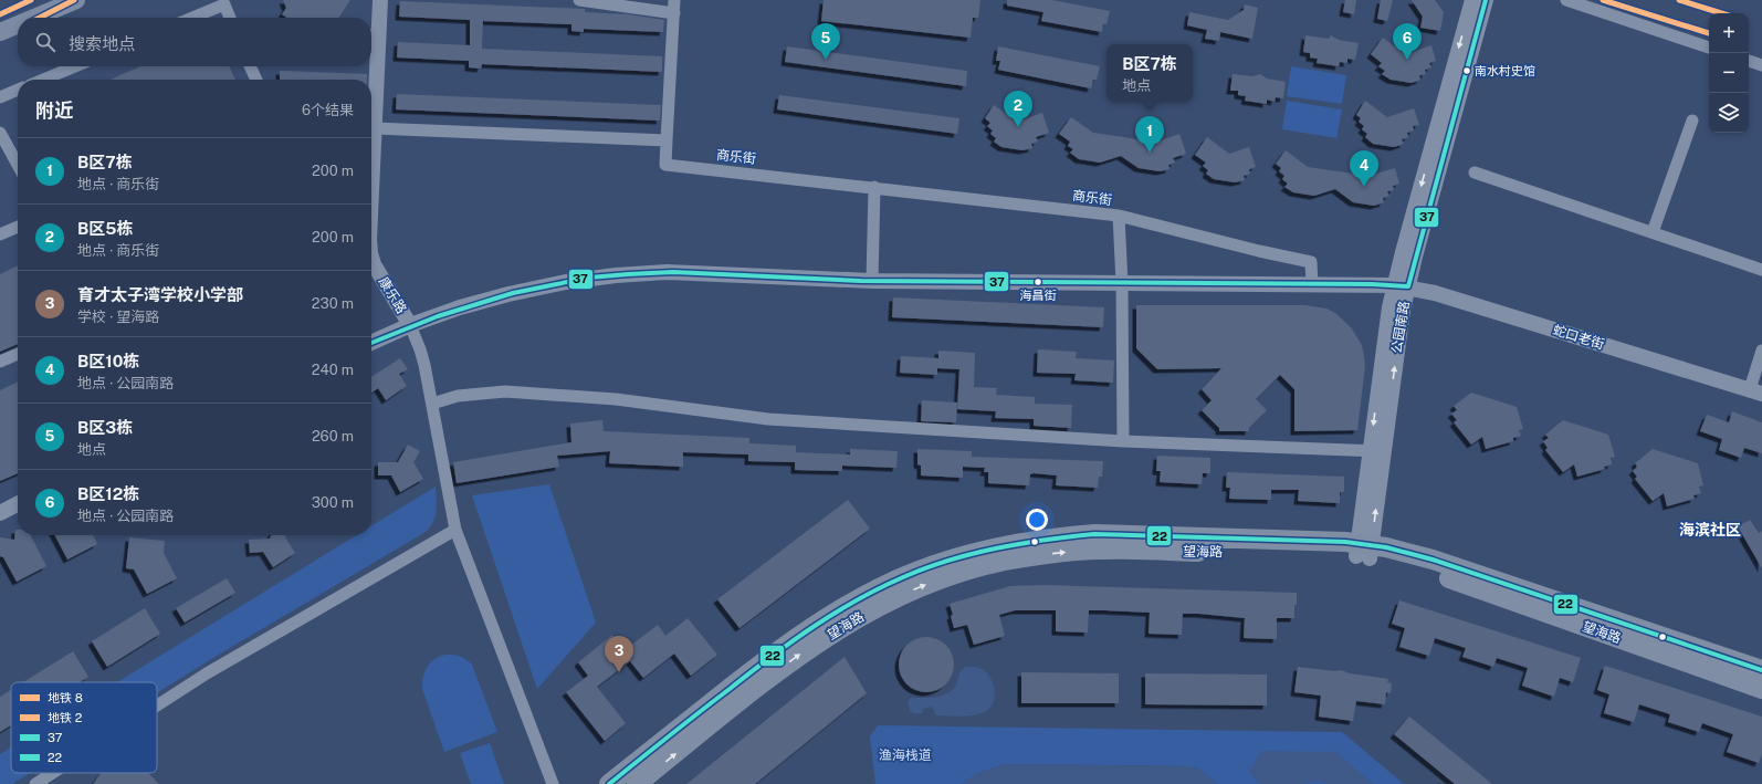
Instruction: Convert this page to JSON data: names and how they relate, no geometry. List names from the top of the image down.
{
  "streets": {
    "main road": ["望海路"],
    "street": [
      "商乐街",
      "康乐路",
      "公园南路",
      "蛇口老街"
    ]
  },
  "crossings": [
    ["商乐街", "蛇口老街"],
    ["康乐路", "蛇口老街"],
    ["公园南路", "蛇口老街"],
    ["公园南路", "望海路"]
  ],
  "districts": ["海滨社区"],
  "parks": ["渔海栈道"],
  "places": ["南水村史馆", "海昌街"],
  "lines": [
    "metro line 8",
    "metro line 2",
    "transit line 37",
    "transit line 22"
  ],
  "legend": [
    "地铁 8",
    "地铁 2",
    "37",
    "22"
  ],
  "page": {
    "map_buttons": ["+", "−"],
    "search": "搜索地点",
    "pins": [
      "5",
      "6",
      "2",
      "1",
      "4",
      "3"
    ],
    "popup": ["B区7栋", "地点"],
    "heading": ["附近", "6个结果"],
    "list": [
      {
        "mark": "1",
        "name": "B区7栋",
        "note": "地点 · 商乐街",
        "value": "200 m"
      },
      {
        "mark": "2",
        "name": "B区5栋",
        "note": "地点 · 商乐街",
        "value": "200 m"
      },
      {
        "mark": "3",
        "name": "育才太子湾学校小学部",
        "note": "学校 · 望海路",
        "value": "230 m"
      },
      {
        "mark": "4",
        "name": "B区10栋",
        "note": "地点 · 公园南路",
        "value": "240 m"
      },
      {
        "mark": "5",
        "name": "B区3栋",
        "note": "地点",
        "value": "260 m"
      },
      {
        "mark": "6",
        "name": "B区12栋",
        "note": "地点 · 公园南路",
        "value": "300 m"
      }
    ]
  }
}
